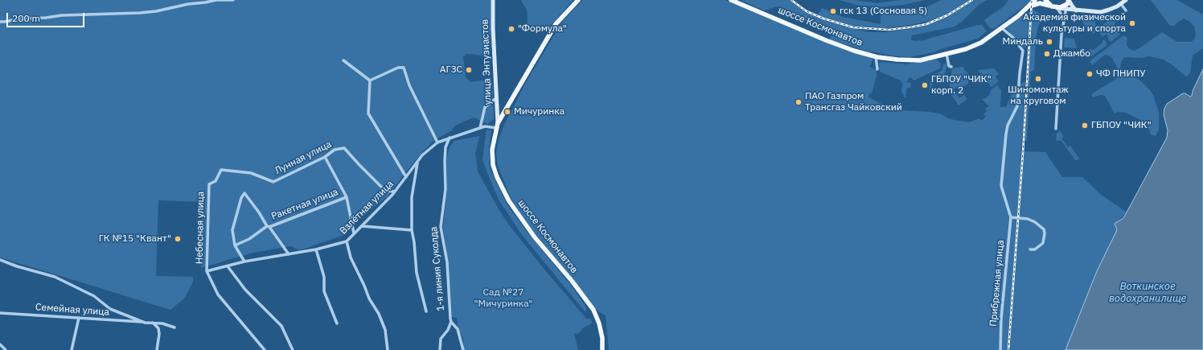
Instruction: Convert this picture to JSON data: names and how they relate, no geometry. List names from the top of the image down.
{
  "streets": {
    "main road": ["шоссе Космонавтов", "улица Энтузиастов"],
    "street": [
      "Лунная улица",
      "Ракетная улица",
      "Взлётная улица",
      "Небесная улица",
      "1-я линия Суколда",
      "Прибрежная улица",
      "Семейная улица"
    ]
  },
  "crossings": [
    ["шоссе Космонавтов", "улица Энтузиастов"],
    ["шоссе Космонавтов", "Взлётная улица"],
    ["шоссе Космонавтов", "Прибрежная улица"],
    ["Лунная улица", "Взлётная улица"],
    ["Лунная улица", "Небесная улица"],
    ["Взлётная улица", "Небесная улица"],
    ["Взлётная улица", "1-я линия Суколда"]
  ],
  "water": ["Воткинское водохранилище"],
  "parks": ["Сад №27 \"Мичуринка\""],
  "places": [
    "гск 13 (Сосновая 5)",
    "Академия физической культуры и спорта",
    "\"Формула\"",
    "Миндаль",
    "Джамбо",
    "АГЗС",
    "ЧФ ПНИПУ",
    "Шиномонтаж на круговом",
    "ГБПОУ \"ЧИК\" корп. 2",
    "ПАО Газпром Трансгаз Чайковский",
    "Мичуринка",
    "ГБПОУ \"ЧИК\"",
    "ГК №15 \"Квант\""
  ],
  "scale_bar": "200 m"
}
